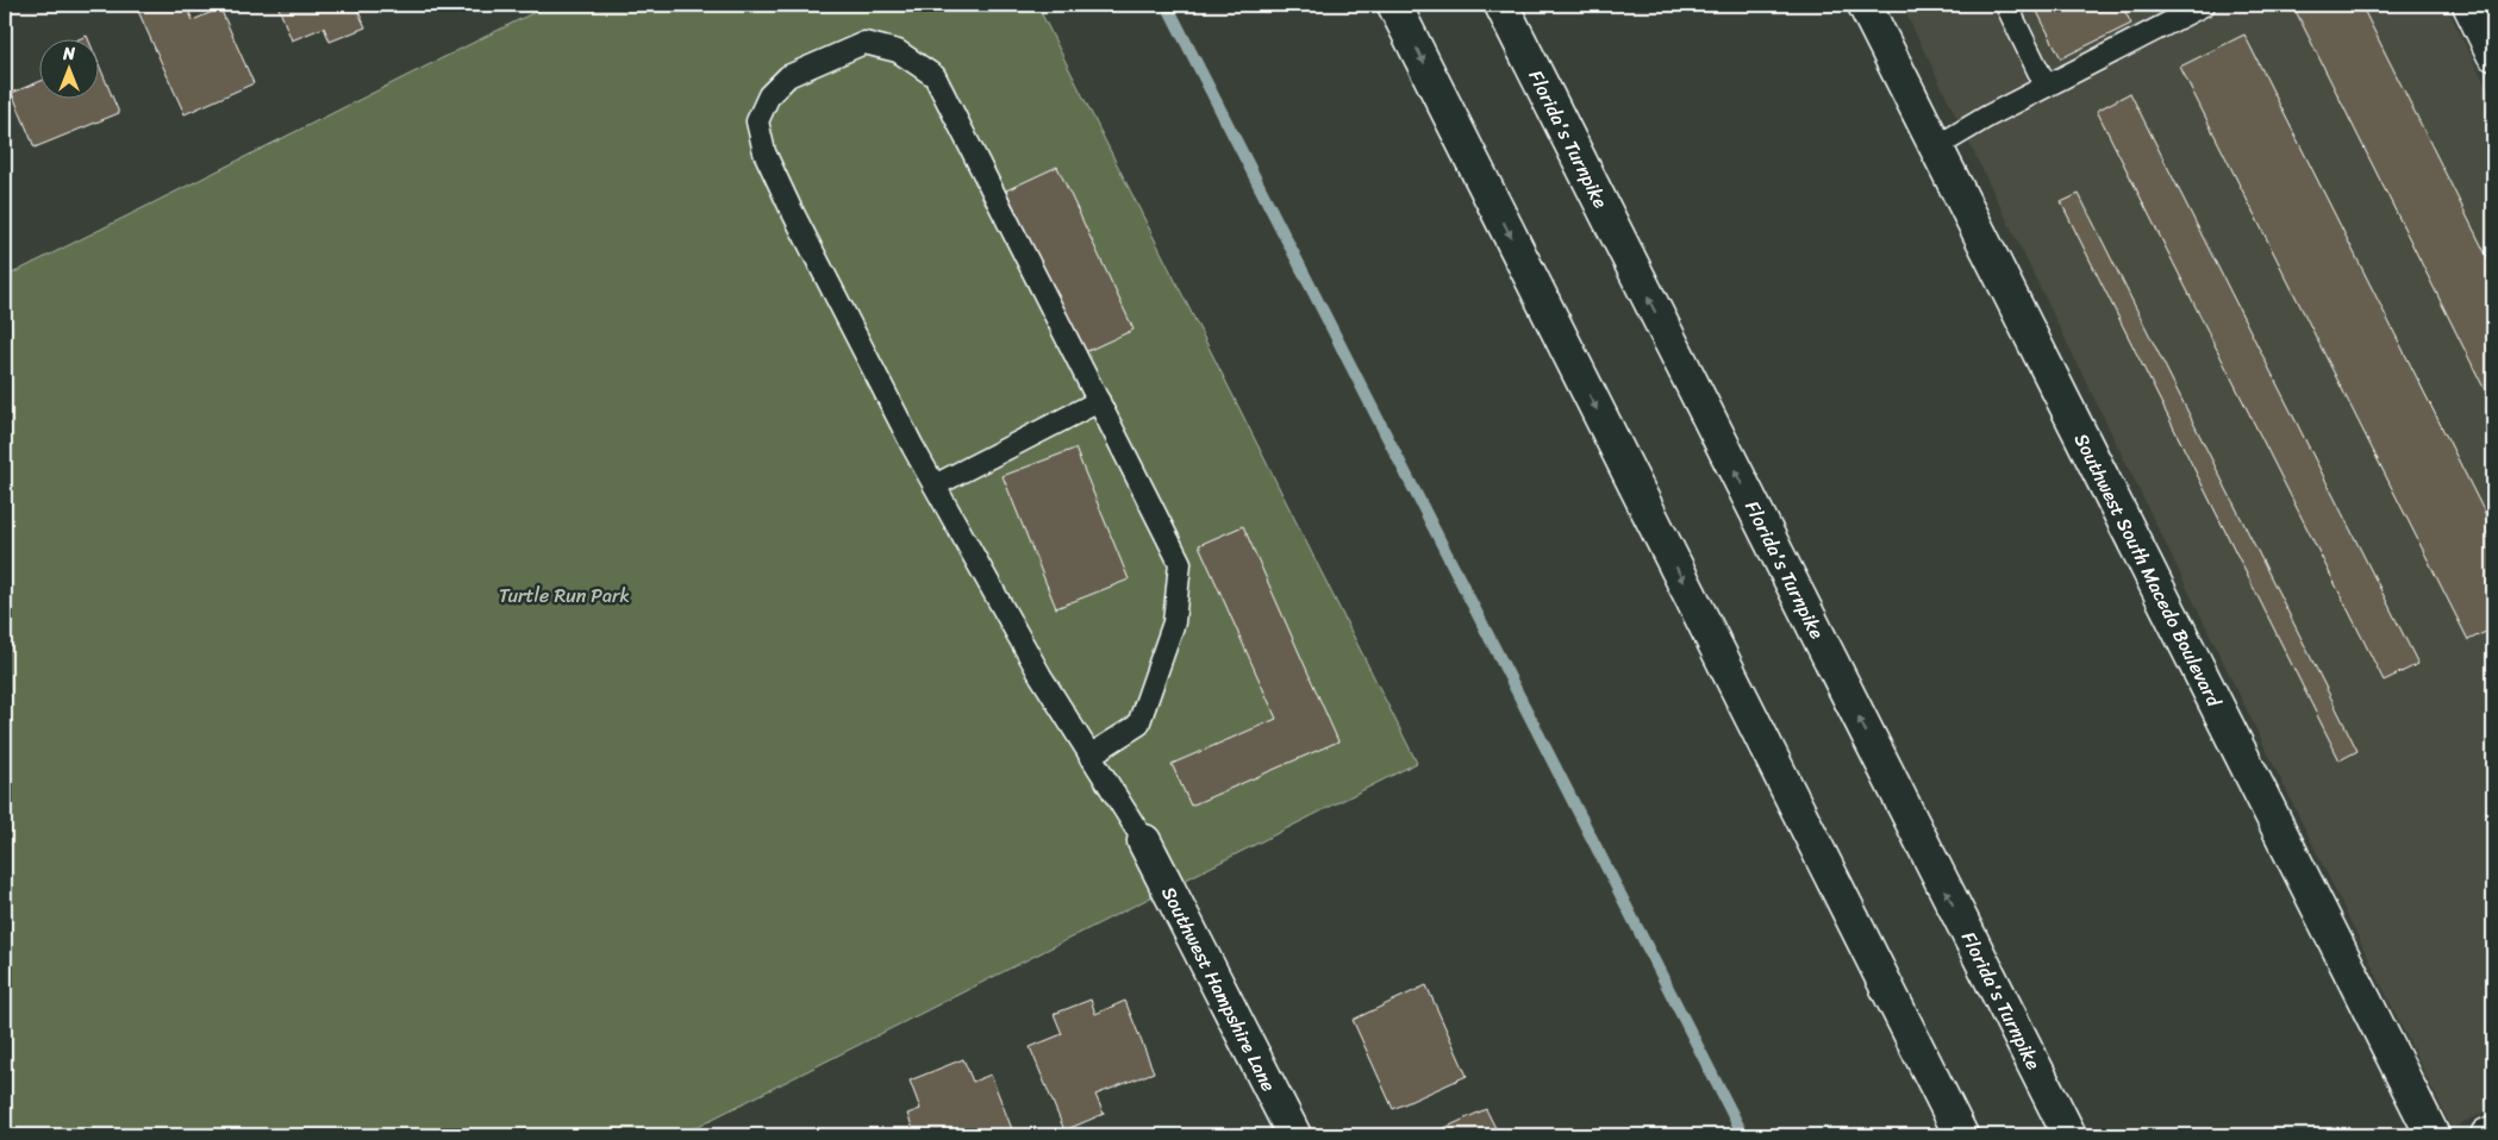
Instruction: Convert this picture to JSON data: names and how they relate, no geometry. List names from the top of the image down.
{
  "streets": {
    "main road": ["Florida's Turnpike", "Southwest South Macedo Boulevard", "Southwest Hampshire Lane"]
  },
  "parks": ["Turtle Run Park"],
  "north": "top"
}
